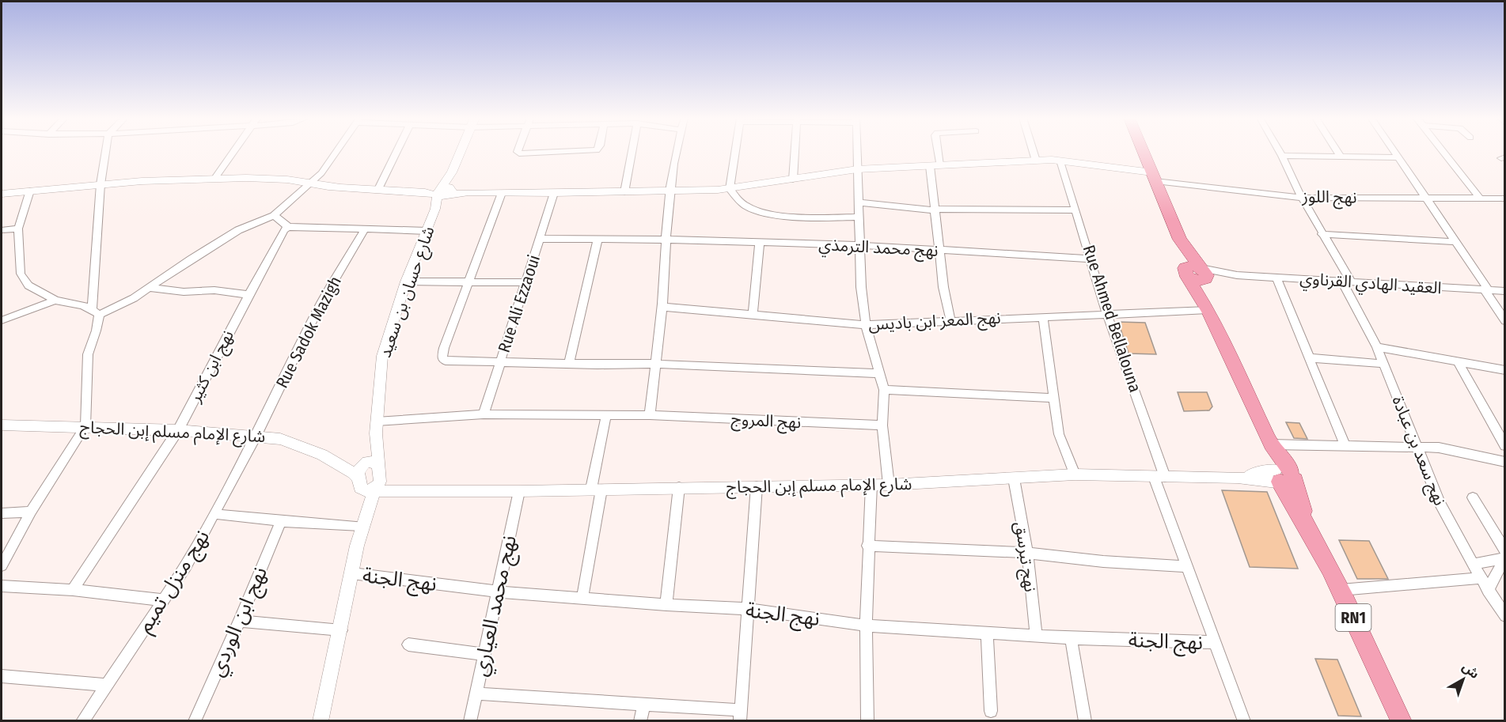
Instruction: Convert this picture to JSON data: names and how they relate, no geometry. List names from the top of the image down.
{
  "streets": {
    "main road": ["RN1"],
    "street": [
      "نهج اللوز",
      "نهج محمد الترمذي",
      "العقيد الهادي القرناوي",
      "شارع حسان بن سعيد",
      "Rue Ali Ezzaoui",
      "Rue Ahmed Bellalouna",
      "نهج المعز ابن باديس",
      "Rue Sadok Mazigh",
      "نهج ابن كثير",
      "نهج المروج",
      "شارع اﻹمام مسلم إبن الحجاج",
      "نهج سعد بن عبادة",
      "نهج تبرسق",
      "نهج الجنة",
      "نهج منزل تميم",
      "نهج محمد العياري",
      "نهج ابن الوردي"
    ]
  },
  "crossings": [
    ["نهج اللوز", "نهج سعد بن عبادة"],
    ["نهج اللوز", "RN1"],
    ["نهج محمد الترمذي", "Rue Ali Ezzaoui"],
    ["نهج محمد الترمذي", "Rue Ahmed Bellalouna"],
    ["العقيد الهادي القرناوي", "نهج سعد بن عبادة"],
    ["العقيد الهادي القرناوي", "RN1"],
    ["شارع حسان بن سعيد", "نهج المروج"],
    ["شارع حسان بن سعيد", "شارع اﻹمام مسلم إبن الحجاج"],
    ["شارع حسان بن سعيد", "نهج الجنة"],
    ["Rue Ali Ezzaoui", "نهج المروج"],
    ["Rue Ahmed Bellalouna", "نهج المعز ابن باديس"],
    ["Rue Ahmed Bellalouna", "شارع اﻹمام مسلم إبن الحجاج"],
    ["Rue Ahmed Bellalouna", "نهج الجنة"],
    ["نهج المعز ابن باديس", "RN1"],
    ["Rue Sadok Mazigh", "شارع اﻹمام مسلم إبن الحجاج"],
    ["Rue Sadok Mazigh", "نهج منزل تميم"],
    ["نهج ابن كثير", "شارع اﻹمام مسلم إبن الحجاج"],
    ["شارع اﻹمام مسلم إبن الحجاج", "نهج تبرسق"],
    ["شارع اﻹمام مسلم إبن الحجاج", "نهج منزل تميم"],
    ["شارع اﻹمام مسلم إبن الحجاج", "نهج محمد العياري"],
    ["شارع اﻹمام مسلم إبن الحجاج", "RN1"],
    ["نهج تبرسق", "نهج الجنة"],
    ["نهج الجنة", "نهج محمد العياري"]
  ],
  "north": "top right"
}
